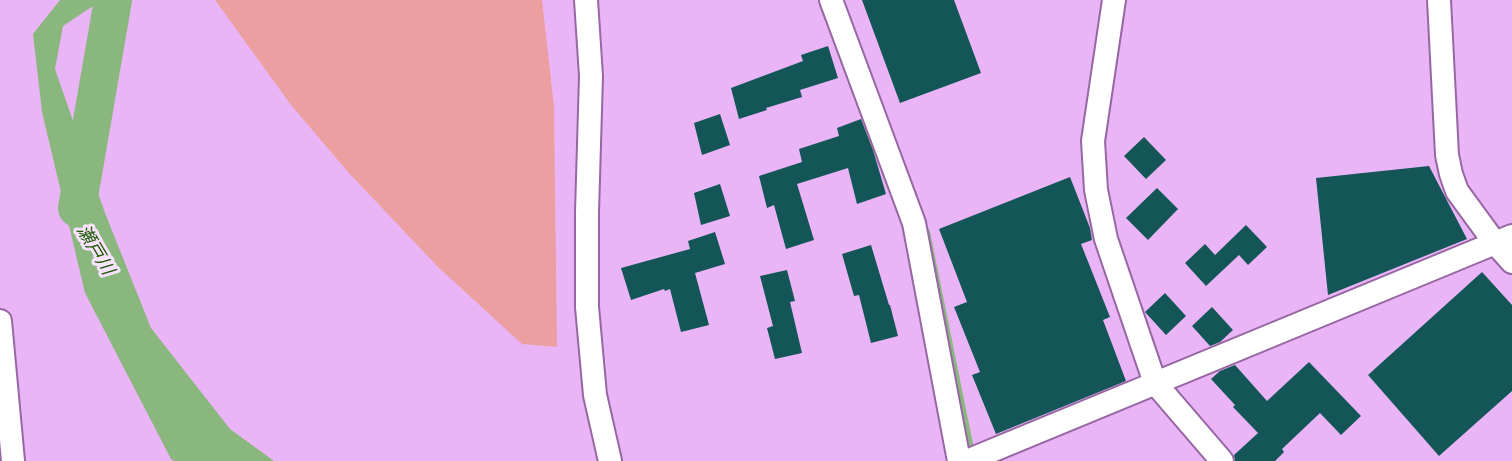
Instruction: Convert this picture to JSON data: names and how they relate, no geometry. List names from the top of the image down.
{
  "water": ["瀬戸川"]
}
